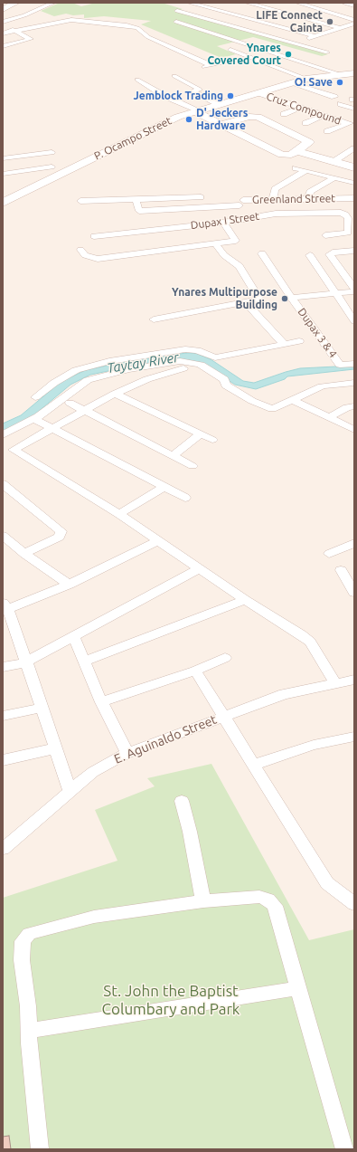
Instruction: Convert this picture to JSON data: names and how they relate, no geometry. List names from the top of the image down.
{
  "streets": {
    "street": [
      "Cruz Compound",
      "P. Ocampo Street",
      "Greenland Street",
      "Dupax I Street",
      "Dupax 3 & 4",
      "E. Aguinaldo Street"
    ]
  },
  "crossings": [
    ["Cruz Compound", "P. Ocampo Street"]
  ],
  "water": ["Taytay River"],
  "parks": ["St. John the Baptist Columbary and Park"],
  "places": [
    "LIFE Connect Cainta",
    "Ynares Covered Court",
    "O! Save",
    "Jemblock Trading",
    "D' Jeckers Hardware",
    "Ynares Multipurpose Building"
  ]
}
